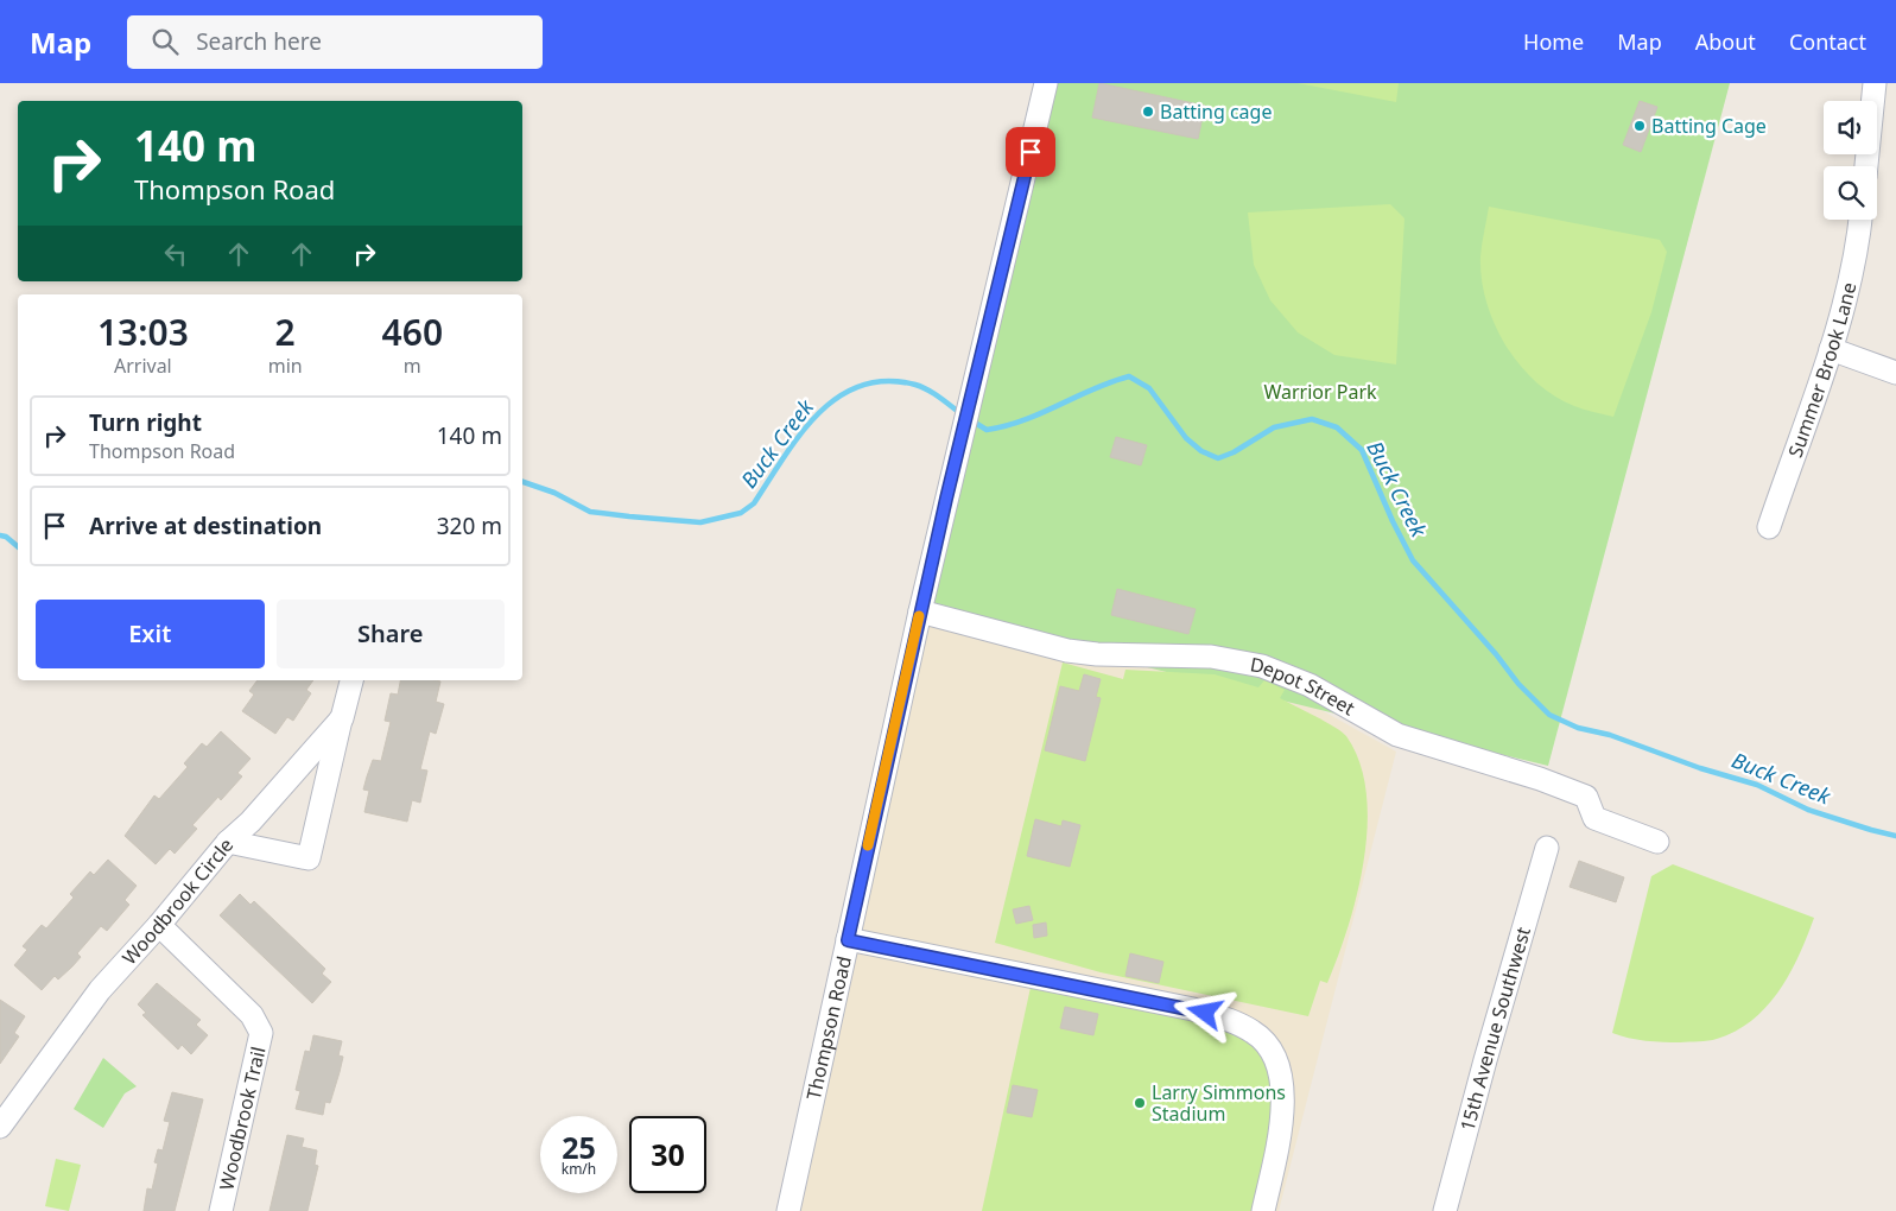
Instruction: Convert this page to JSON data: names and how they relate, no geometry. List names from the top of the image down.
{
  "streets": {
    "street": [
      "Summer Brook Lane",
      "Depot Street",
      "Woodbrook Circle",
      "Thompson Road",
      "15th Avenue Southwest",
      "Woodbrook Trail"
    ]
  },
  "crossings": [
    ["Depot Street", "Thompson Road"],
    ["Woodbrook Circle", "Woodbrook Trail"]
  ],
  "water": ["Buck Creek"],
  "parks": ["Warrior Park"],
  "places": ["Batting cage", "Batting Cage", "Larry Simmons Stadium"],
  "page": {
    "header": "Map",
    "search": "Search here",
    "nav": [
      "Home",
      "Map",
      "About",
      "Contact"
    ],
    "turn": ["140 m", "Thompson Road"],
    "eta": [
      "13:03",
      "Arrival",
      "2",
      "min",
      "460",
      "m"
    ],
    "list": [
      {
        "name": "Turn right",
        "note": "Thompson Road",
        "value": "140 m"
      },
      {
        "name": "Arrive at destination",
        "value": "320 m"
      }
    ],
    "buttons": ["Exit", "Share"],
    "speed": "25 km/h",
    "limit": "30"
  }
}
